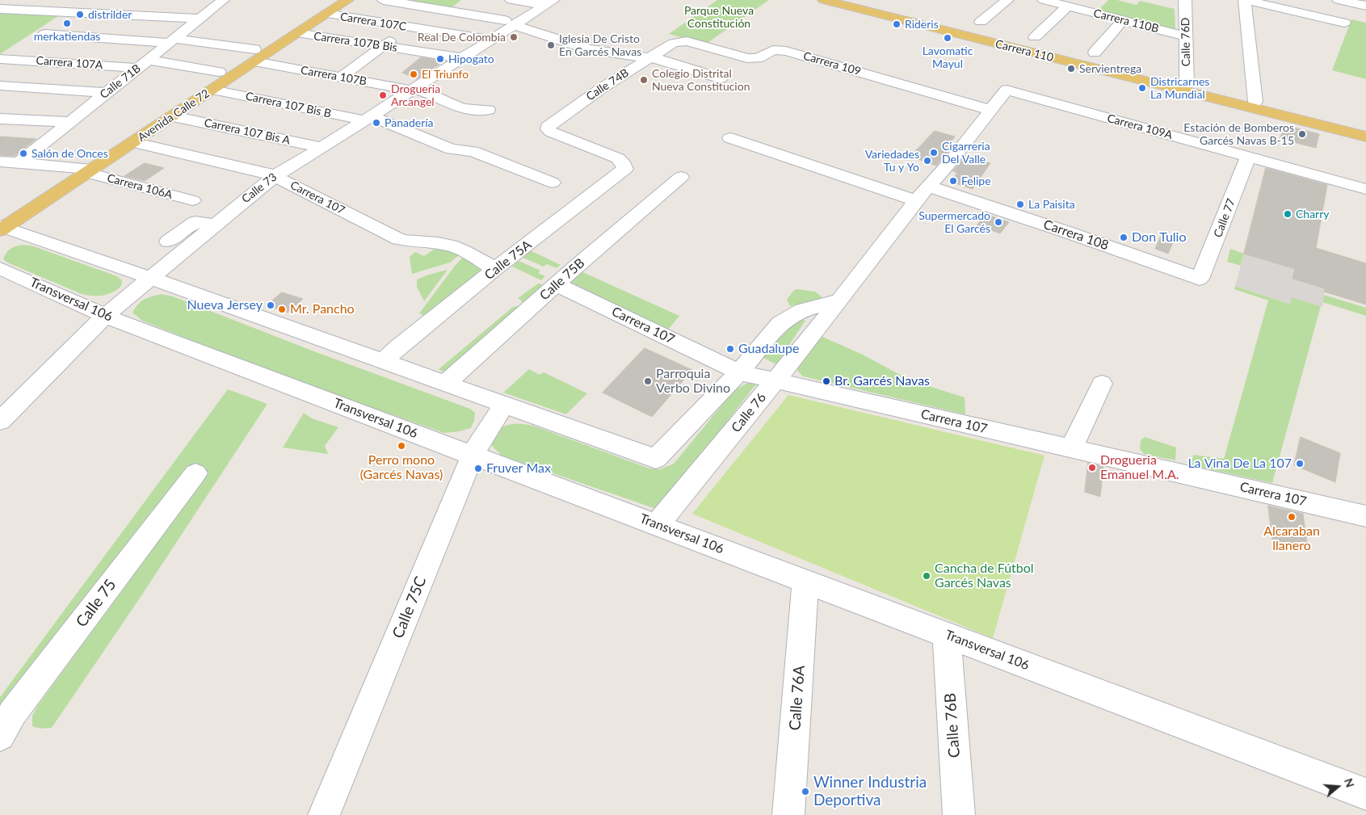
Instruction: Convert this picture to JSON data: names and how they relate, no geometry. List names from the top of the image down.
{
  "streets": {
    "main road": ["Carrera 110", "Avenida Calle 72"],
    "street": [
      "Carrera 110B",
      "Carrera 107C",
      "Carrera 107B Bis",
      "Calle 76D",
      "Carrera 107A",
      "Carrera 109",
      "Carrera 107B",
      "Calle 71B",
      "Calle 74B",
      "Carrera 107 Bis B",
      "Carrera 109A",
      "Carrera 107 Bis A",
      "Carrera 106A",
      "Calle 73",
      "Carrera 107",
      "Calle 77",
      "Carrera 108",
      "Calle 75A",
      "Calle 75B",
      "Transversal 106",
      "Calle 76",
      "Calle 75",
      "Calle 75C",
      "Calle 76A",
      "Calle 76B"
    ]
  },
  "crossings": [
    ["Carrera 110B", "Calle 76D"],
    ["Carrera 107C", "Avenida Calle 72"],
    ["Carrera 107C", "Calle 73"],
    ["Carrera 107B Bis", "Avenida Calle 72"],
    ["Carrera 107B Bis", "Calle 73"],
    ["Calle 76D", "Carrera 110"],
    ["Carrera 107A", "Calle 71B"],
    ["Carrera 107A", "Avenida Calle 72"],
    ["Carrera 109", "Calle 74B"],
    ["Carrera 109", "Calle 76"],
    ["Carrera 107B", "Calle 71B"],
    ["Carrera 107B", "Avenida Calle 72"],
    ["Carrera 107B", "Calle 73"],
    ["Calle 71B", "Carrera 106A"],
    ["Calle 74B", "Calle 75A"],
    ["Carrera 107 Bis B", "Avenida Calle 72"],
    ["Carrera 107 Bis B", "Calle 73"],
    ["Avenida Calle 72", "Carrera 107 Bis A"],
    ["Avenida Calle 72", "Carrera 106A"],
    ["Avenida Calle 72", "Carrera 107"],
    ["Carrera 109A", "Calle 77"],
    ["Carrera 109A", "Calle 76"],
    ["Carrera 107 Bis A", "Calle 73"],
    ["Calle 73", "Carrera 107"],
    ["Calle 73", "Transversal 106"],
    ["Carrera 107", "Calle 75A"],
    ["Carrera 107", "Calle 75B"],
    ["Carrera 107", "Calle 76"],
    ["Calle 77", "Carrera 108"],
    ["Carrera 108", "Calle 76"],
    ["Transversal 106", "Calle 76"],
    ["Transversal 106", "Calle 75C"],
    ["Transversal 106", "Calle 76A"],
    ["Transversal 106", "Calle 76B"]
  ],
  "parks": ["Parque Nueva Constitución"],
  "places": [
    "distrilder",
    "merkatiendas",
    "Rideris",
    "Real De Colombia",
    "Lavomatic Mayul",
    "Iglesia De Cristo En Garcés Navas",
    "Hipogato",
    "Servientrega",
    "El Triunfo",
    "Colegio Distrital Nueva Constitucion",
    "Districarnes La Mundial",
    "Drogueria Arcangel",
    "Panadería",
    "Estación de Bomberos Garcés Navas B-15",
    "Cigarreria Del Valle",
    "Salón de Onces",
    "Variedades Tu y Yo",
    "Felipe",
    "La Paisita",
    "Charry",
    "Supermercado El Garcés",
    "Don Tulio",
    "Nueva Jersey",
    "Mr. Pancho",
    "Guadalupe",
    "Parroquia Verbo Divino",
    "Br. Garcés Navas",
    "Perro mono (Garcés Navas)",
    "La Vina De La 107",
    "Drogueria Emanuel M.A.",
    "Fruver Max",
    "Alcaraban llanero",
    "Cancha de Fútbol Garcés Navas",
    "Winner Industria Deportiva"
  ],
  "north": "right"
}
